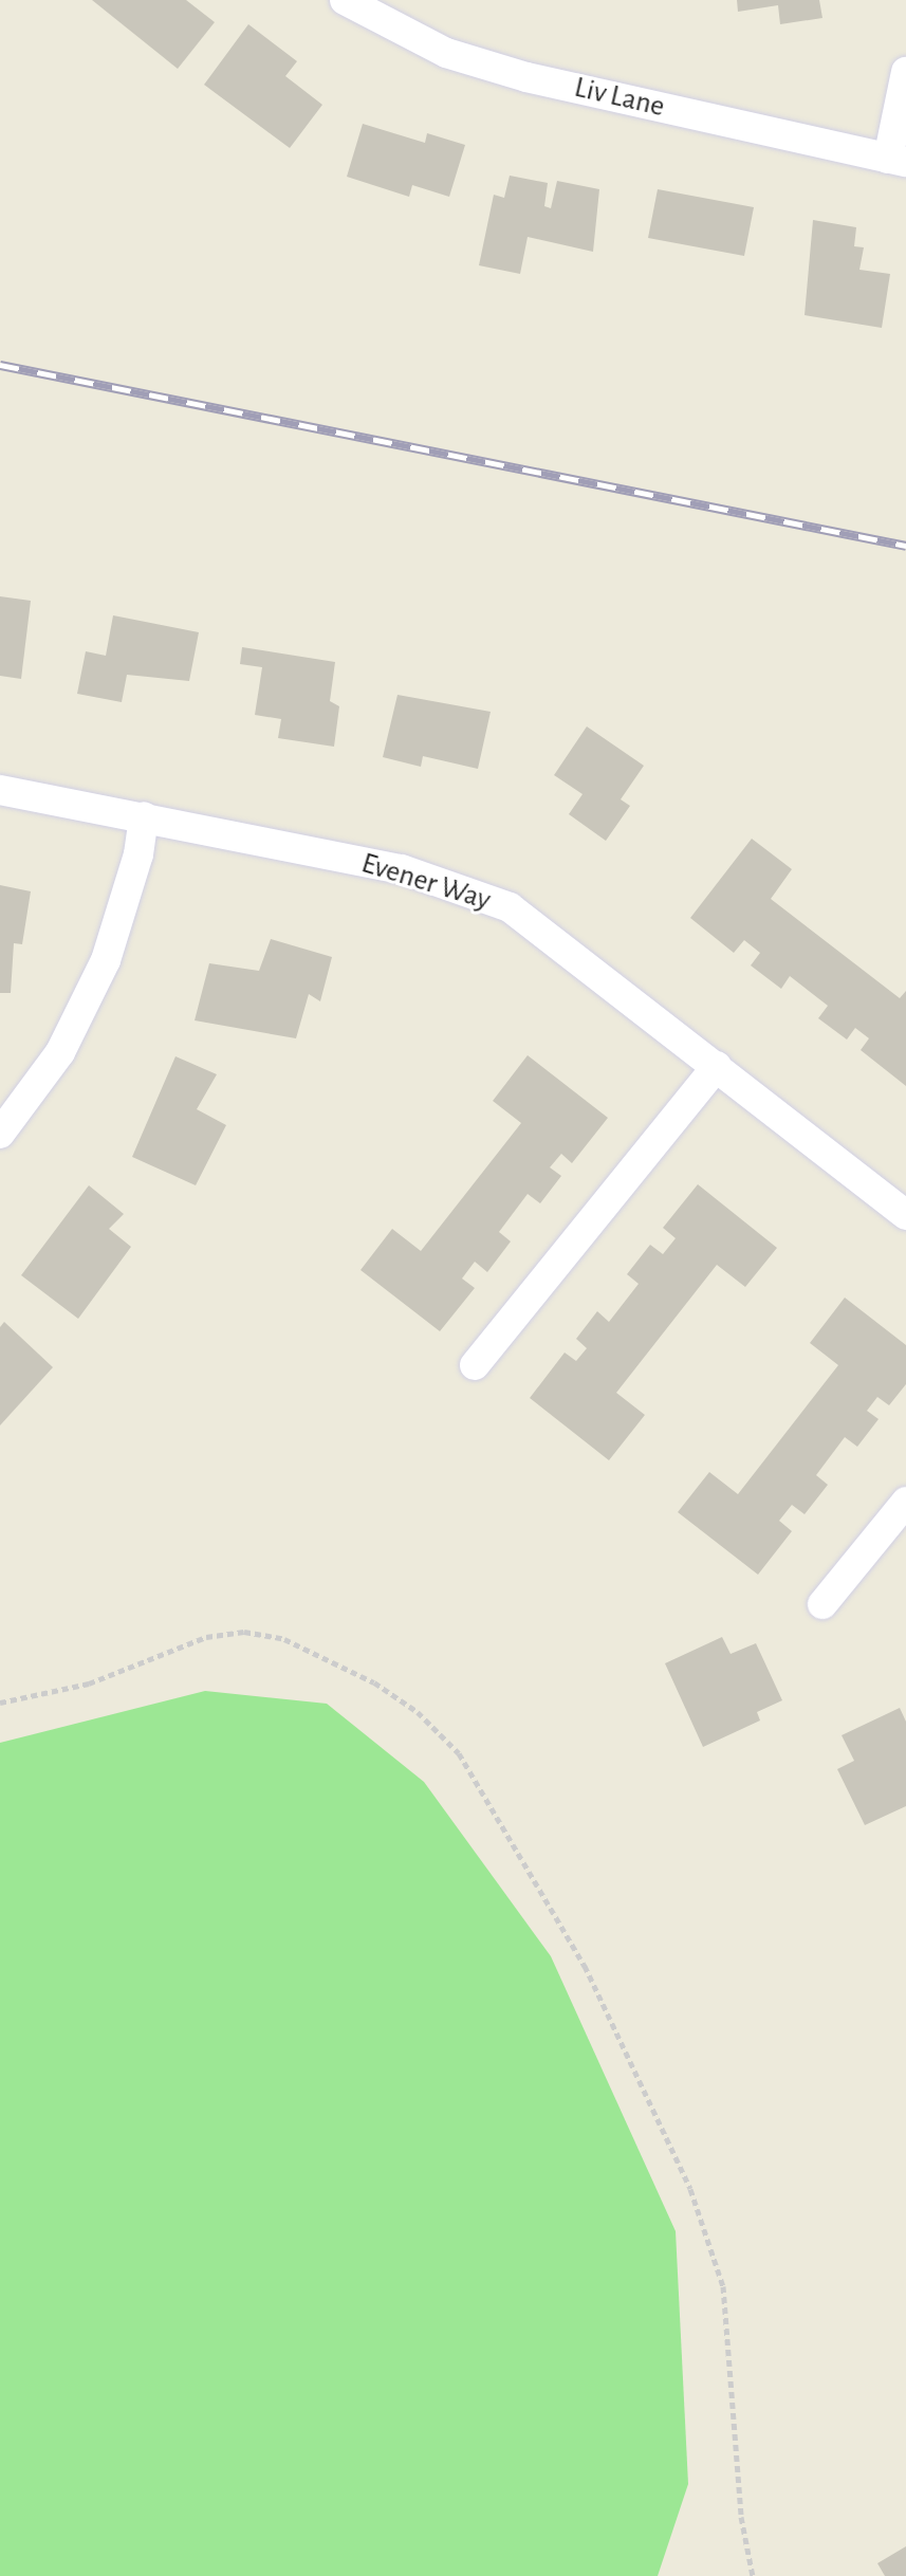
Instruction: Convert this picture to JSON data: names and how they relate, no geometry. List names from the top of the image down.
{
  "streets": {
    "street": ["Liv Lane", "Evener Way"]
  }
}
